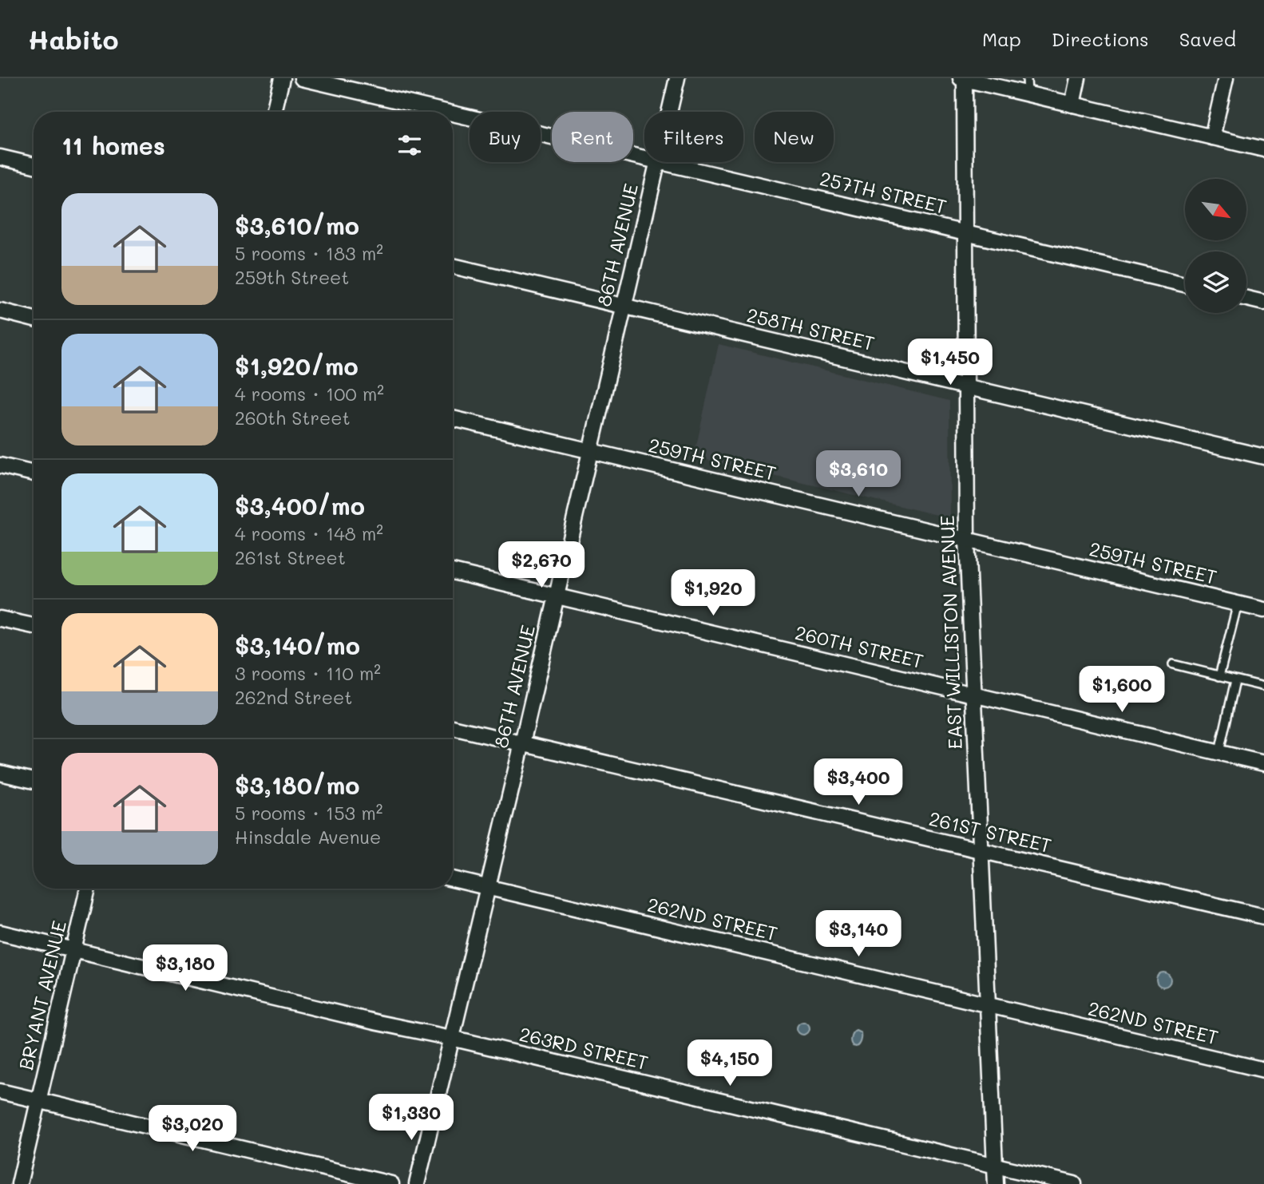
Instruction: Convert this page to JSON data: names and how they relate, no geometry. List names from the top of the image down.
{
  "streets": {
    "street": [
      "257TH STREET",
      "86TH AVENUE",
      "258TH STREET",
      "259TH STREET",
      "EAST WILLISTON AVENUE",
      "260TH STREET",
      "261ST STREET",
      "262ND STREET",
      "BRYANT AVENUE",
      "263RD STREET"
    ]
  },
  "crossings": [
    ["257TH STREET", "EAST WILLISTON AVENUE"],
    ["86TH AVENUE", "258TH STREET"],
    ["86TH AVENUE", "259TH STREET"],
    ["86TH AVENUE", "260TH STREET"],
    ["86TH AVENUE", "261ST STREET"],
    ["86TH AVENUE", "262ND STREET"],
    ["86TH AVENUE", "263RD STREET"],
    ["258TH STREET", "EAST WILLISTON AVENUE"],
    ["259TH STREET", "EAST WILLISTON AVENUE"],
    ["EAST WILLISTON AVENUE", "260TH STREET"],
    ["EAST WILLISTON AVENUE", "261ST STREET"],
    ["EAST WILLISTON AVENUE", "262ND STREET"],
    ["EAST WILLISTON AVENUE", "263RD STREET"],
    ["BRYANT AVENUE", "263RD STREET"]
  ],
  "north": "bottom right",
  "page": {
    "header": "Habito",
    "nav": ["Map", "Directions", "Saved"],
    "chip": [
      "Buy",
      "Rent",
      "Filters",
      "New"
    ],
    "heading": "11 homes",
    "list": [
      {
        "name": "$3,610/mo",
        "note": "5 rooms · 183 m² · 259th Street"
      },
      {
        "name": "$1,920/mo",
        "note": "4 rooms · 100 m² · 260th Street"
      },
      {
        "name": "$3,400/mo",
        "note": "4 rooms · 148 m² · 261st Street"
      },
      {
        "name": "$3,140/mo",
        "note": "3 rooms · 110 m² · 262nd Street"
      },
      {
        "name": "$3,180/mo",
        "note": "5 rooms · 153 m² · Hinsdale Avenue"
      }
    ],
    "price": [
      "$1,450",
      "$3,610",
      "$2,670",
      "$1,920",
      "$1,600",
      "$3,400",
      "$3,140",
      "$3,180",
      "$4,150",
      "$1,330",
      "$3,020"
    ]
  }
}
